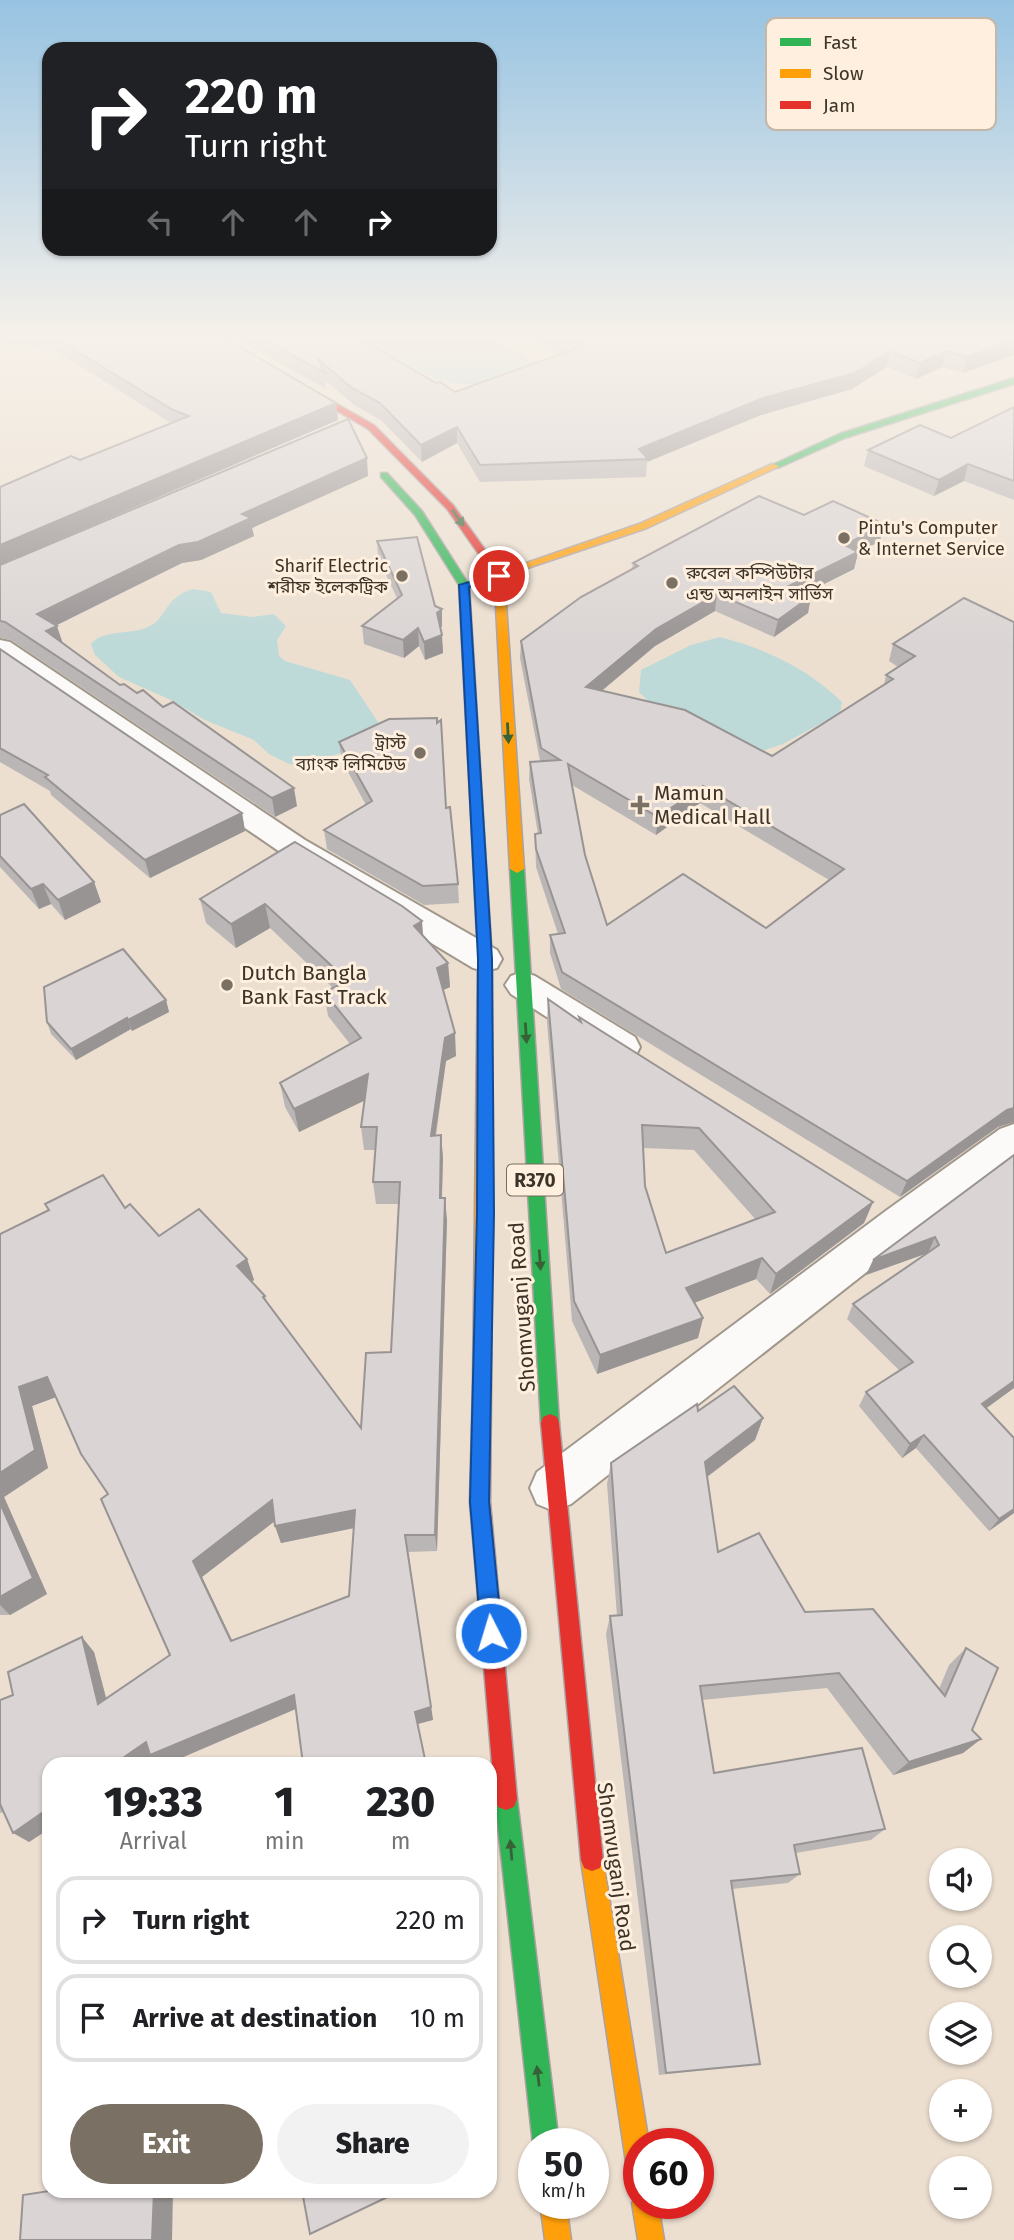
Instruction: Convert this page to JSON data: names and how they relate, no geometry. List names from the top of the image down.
{
  "streets": {
    "main road": ["R370", "Shomvuganj Road"]
  },
  "places": {
    "other": [
      "Pintu's Computer & Internet Service",
      "Sharif Electric শরীফ ইলেকট্রিক",
      "রুবেল কম্পিউটার এন্ড অনলাইন সার্ভিস",
      "ট্রাস্ট ব্যাংক লিমিটেড",
      "Dutch Bangla Bank Fast Track"
    ],
    "health": ["Mamun Medical Hall"]
  },
  "legend": ["Fast", "Slow", "Jam"],
  "page": {
    "turn": ["220 m", "Turn right"],
    "eta": [
      "19:33",
      "Arrival",
      "1",
      "min",
      "230",
      "m"
    ],
    "map_buttons": ["+", "−"],
    "list": [
      {
        "name": "Turn right",
        "value": "220 m"
      },
      {
        "name": "Arrive at destination",
        "value": "10 m"
      }
    ],
    "buttons": ["Exit", "Share"],
    "speed": "50 km/h",
    "limit": "60"
  }
}
